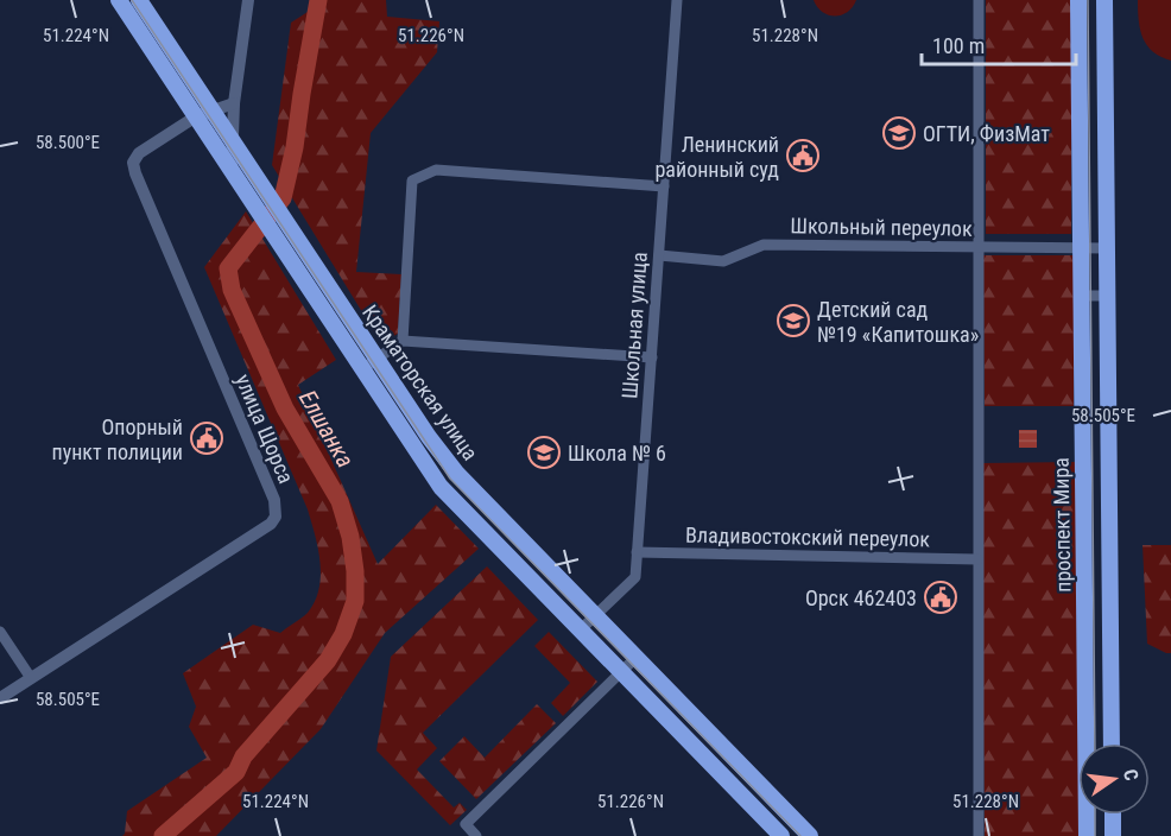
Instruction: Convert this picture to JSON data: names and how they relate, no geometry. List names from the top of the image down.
{
  "streets": {
    "main road": ["Краматорская улица", "проспект Мира"],
    "street": [
      "Школьный переулок",
      "Школьная улица",
      "улица Щорса",
      "Владивостокский переулок"
    ]
  },
  "crossings": [
    ["Школьный переулок", "Школьная улица"],
    ["Школьный переулок", "проспект Мира"],
    ["Школьная улица", "Краматорская улица"],
    ["Школьная улица", "Владивостокский переулок"],
    ["Краматорская улица", "улица Щорса"]
  ],
  "water": ["Елшанка"],
  "places": {
    "school or university": ["ОГТИ, ФизМат", "Детский сад №19 «Капитошка»", "Школа № 6"],
    "public building": ["Ленинский районный суд", "Опорный пункт полиции", "Орск 462403"]
  },
  "scale_bar": "100 m",
  "north": "right",
  "coordinates": [
    "51.224°N",
    "51.226°N",
    "51.228°N",
    "58.500°E",
    "58.505°E"
  ]
}
